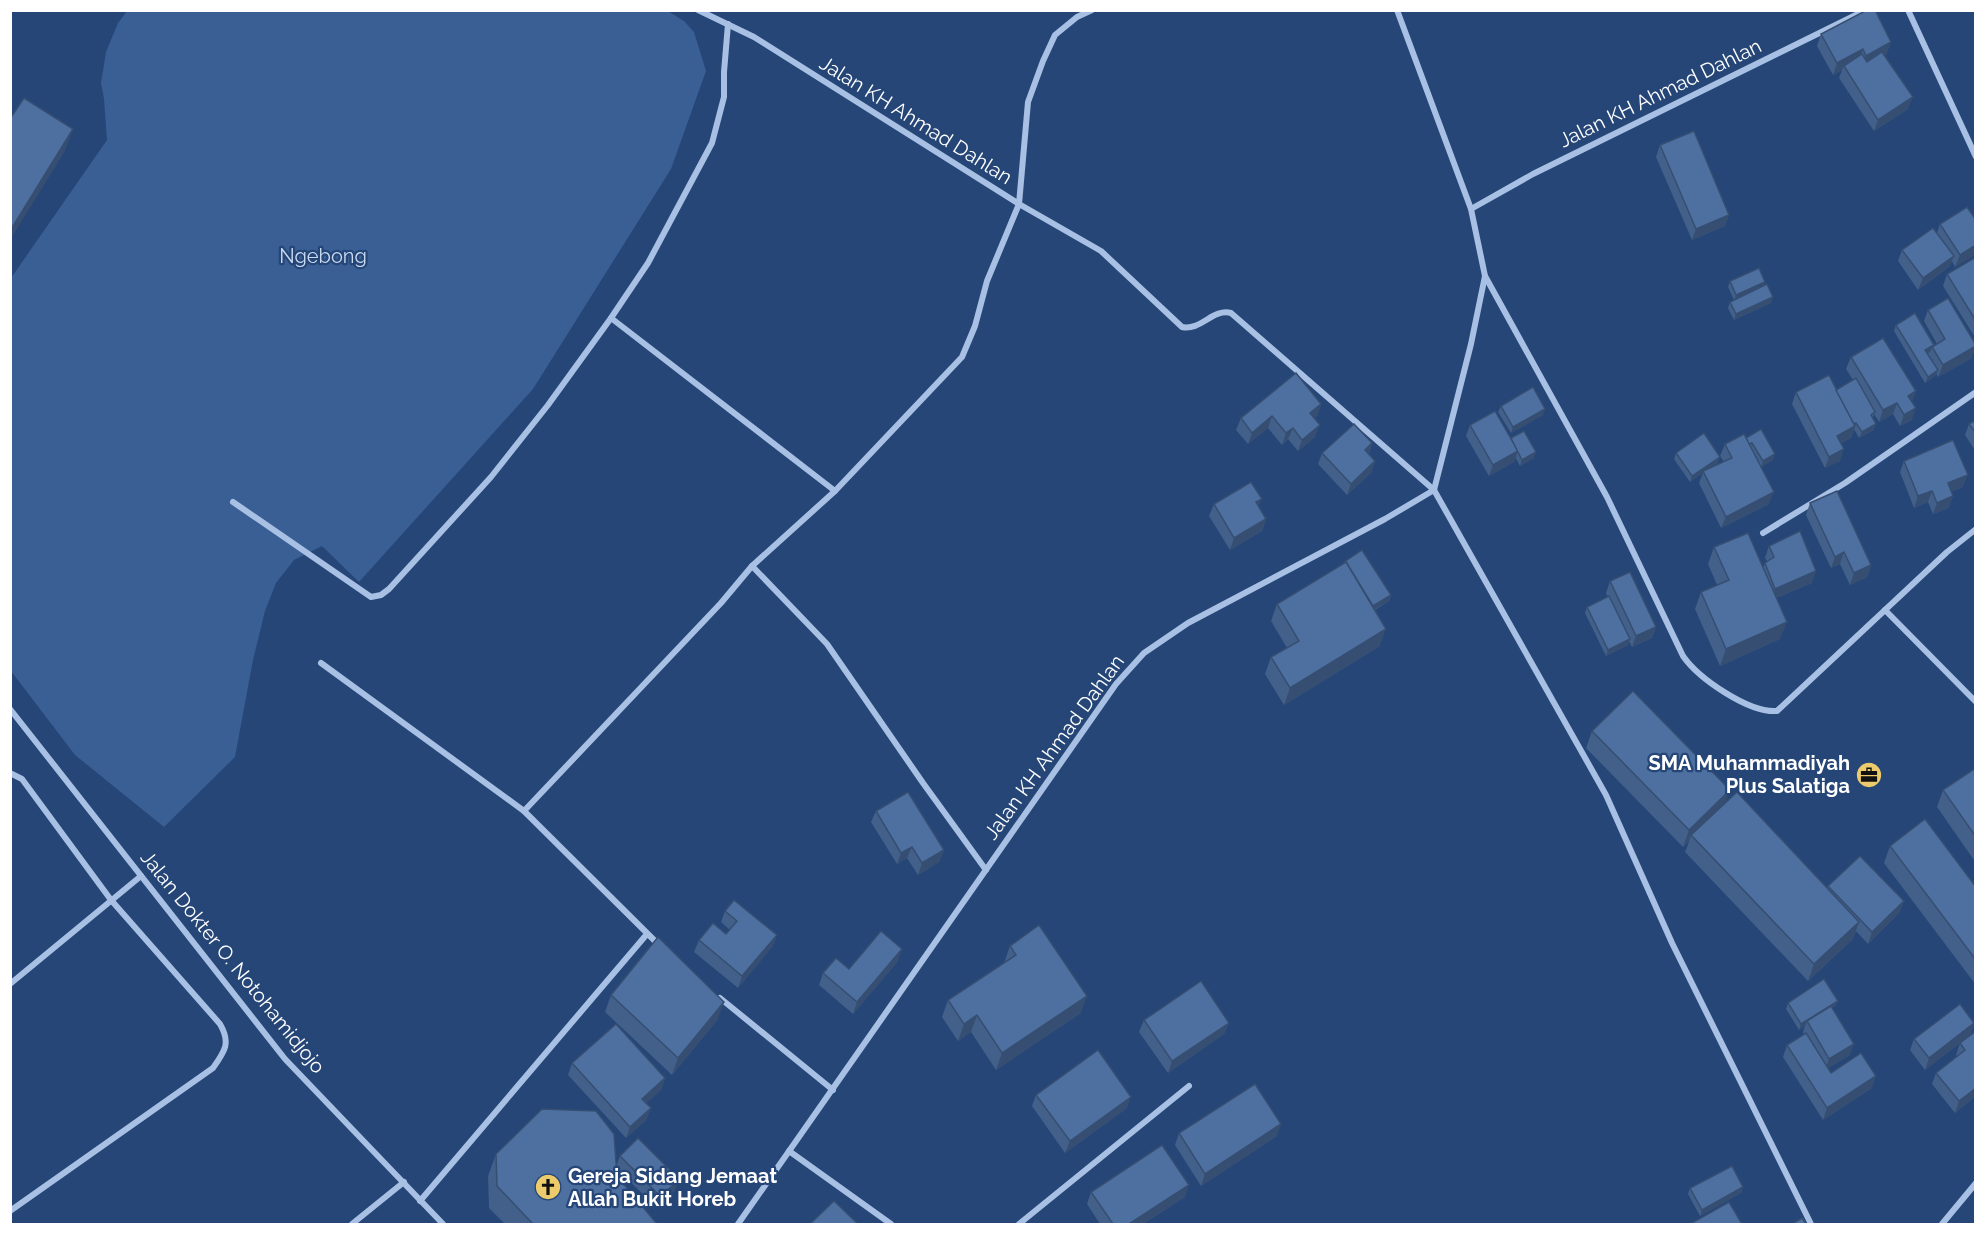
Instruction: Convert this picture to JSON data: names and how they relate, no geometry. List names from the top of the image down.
{
  "streets": {
    "street": ["Jalan KH Ahmad Dahlan", "Jalan Dokter O. Notohamidjojo"]
  },
  "parks": ["Ngebong"],
  "places": {
    "office": ["SMA Muhammadiyah Plus Salatiga"],
    "church": ["Gereja Sidang Jemaat Allah Bukit Horeb"]
  }
}
